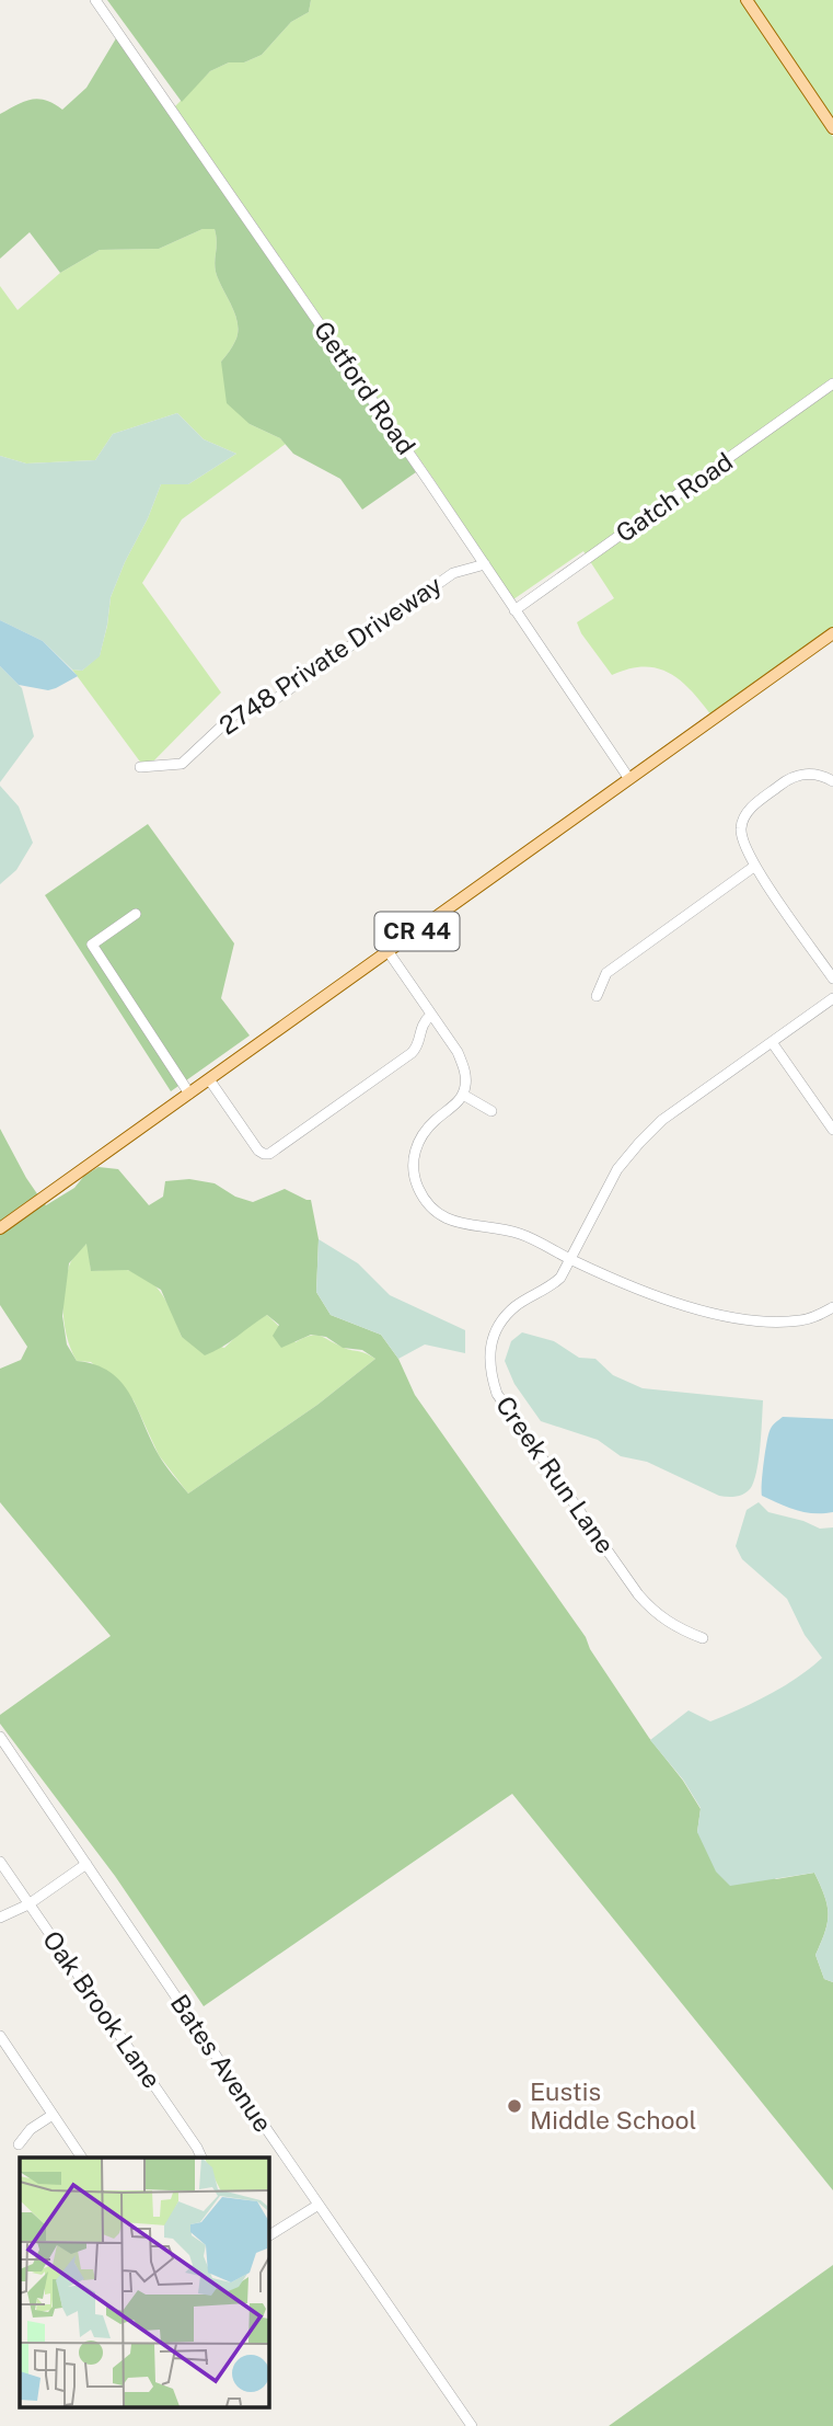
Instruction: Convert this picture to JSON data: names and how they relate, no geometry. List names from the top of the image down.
{
  "streets": {
    "main road": ["CR 44"],
    "street": [
      "Getford Road",
      "Gatch Road",
      "2748 Private Driveway",
      "Creek Run Lane",
      "Oak Brook Lane",
      "Bates Avenue"
    ]
  },
  "crossings": [
    ["Getford Road", "Gatch Road"],
    ["Getford Road", "2748 Private Driveway"],
    ["Getford Road", "CR 44"]
  ],
  "places": ["Eustis Middle School"]
}
